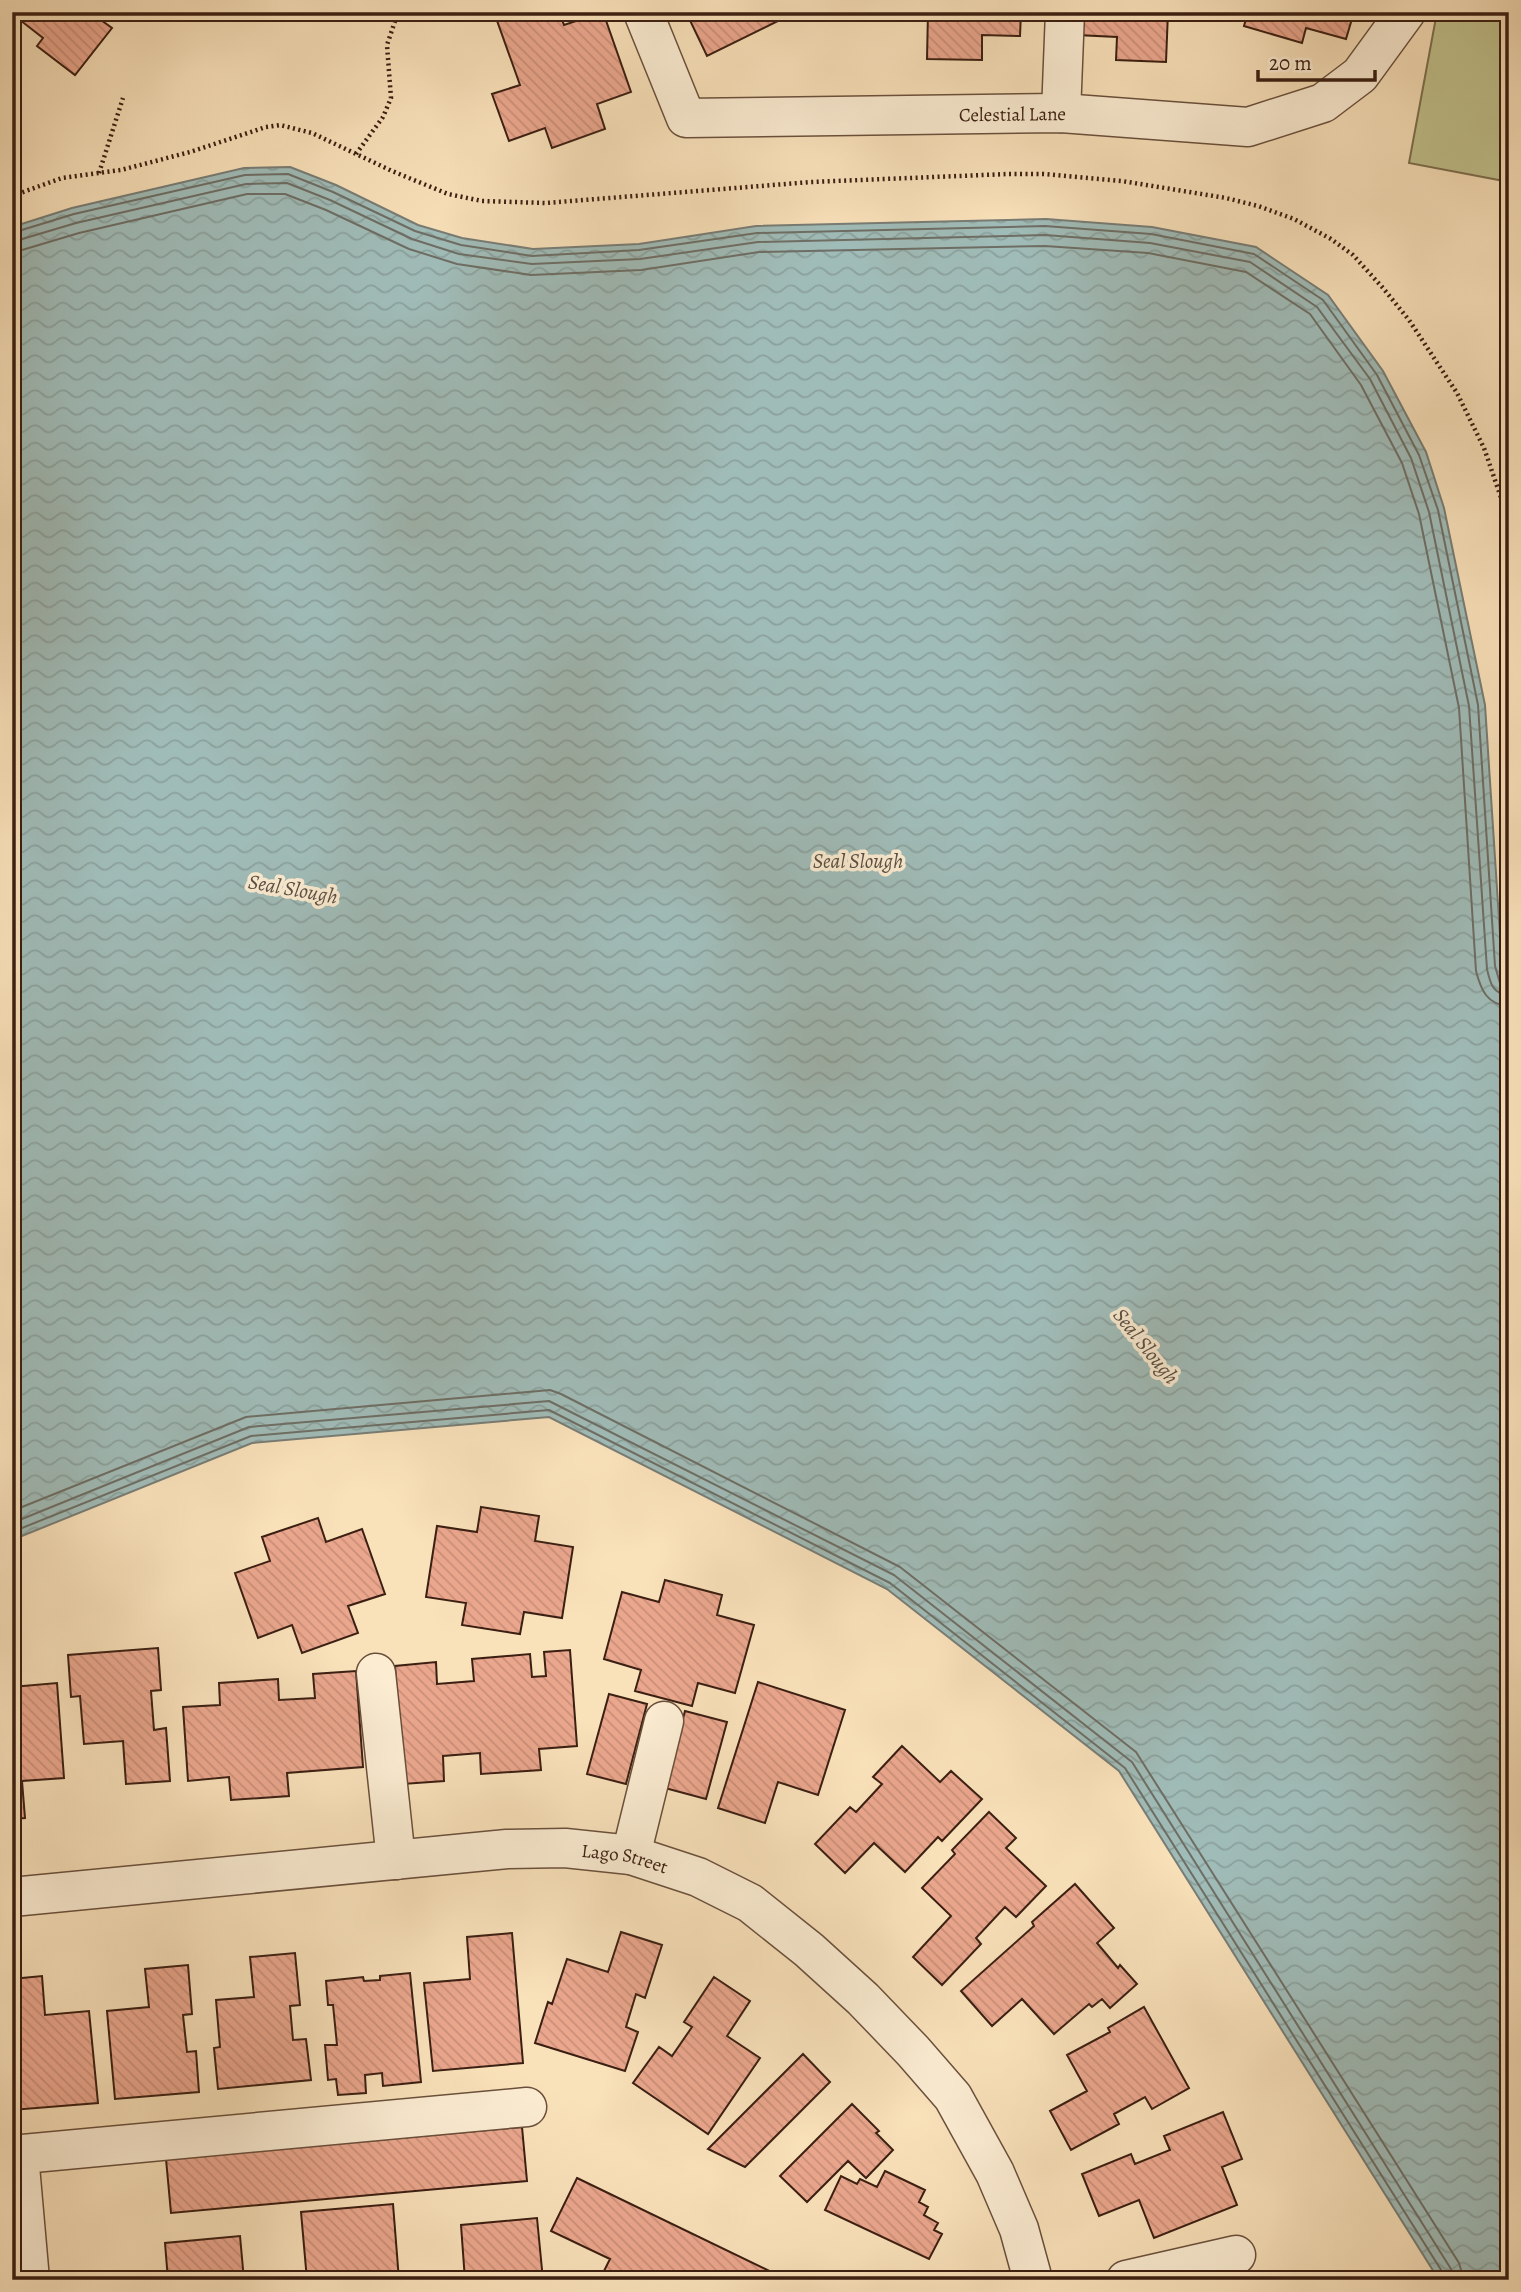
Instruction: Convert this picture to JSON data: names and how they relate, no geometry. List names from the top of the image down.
{
  "streets": {
    "street": ["Celestial Lane", "Lago Street"]
  },
  "water": ["Seal Slough"],
  "scale_bar": "20 m"
}
